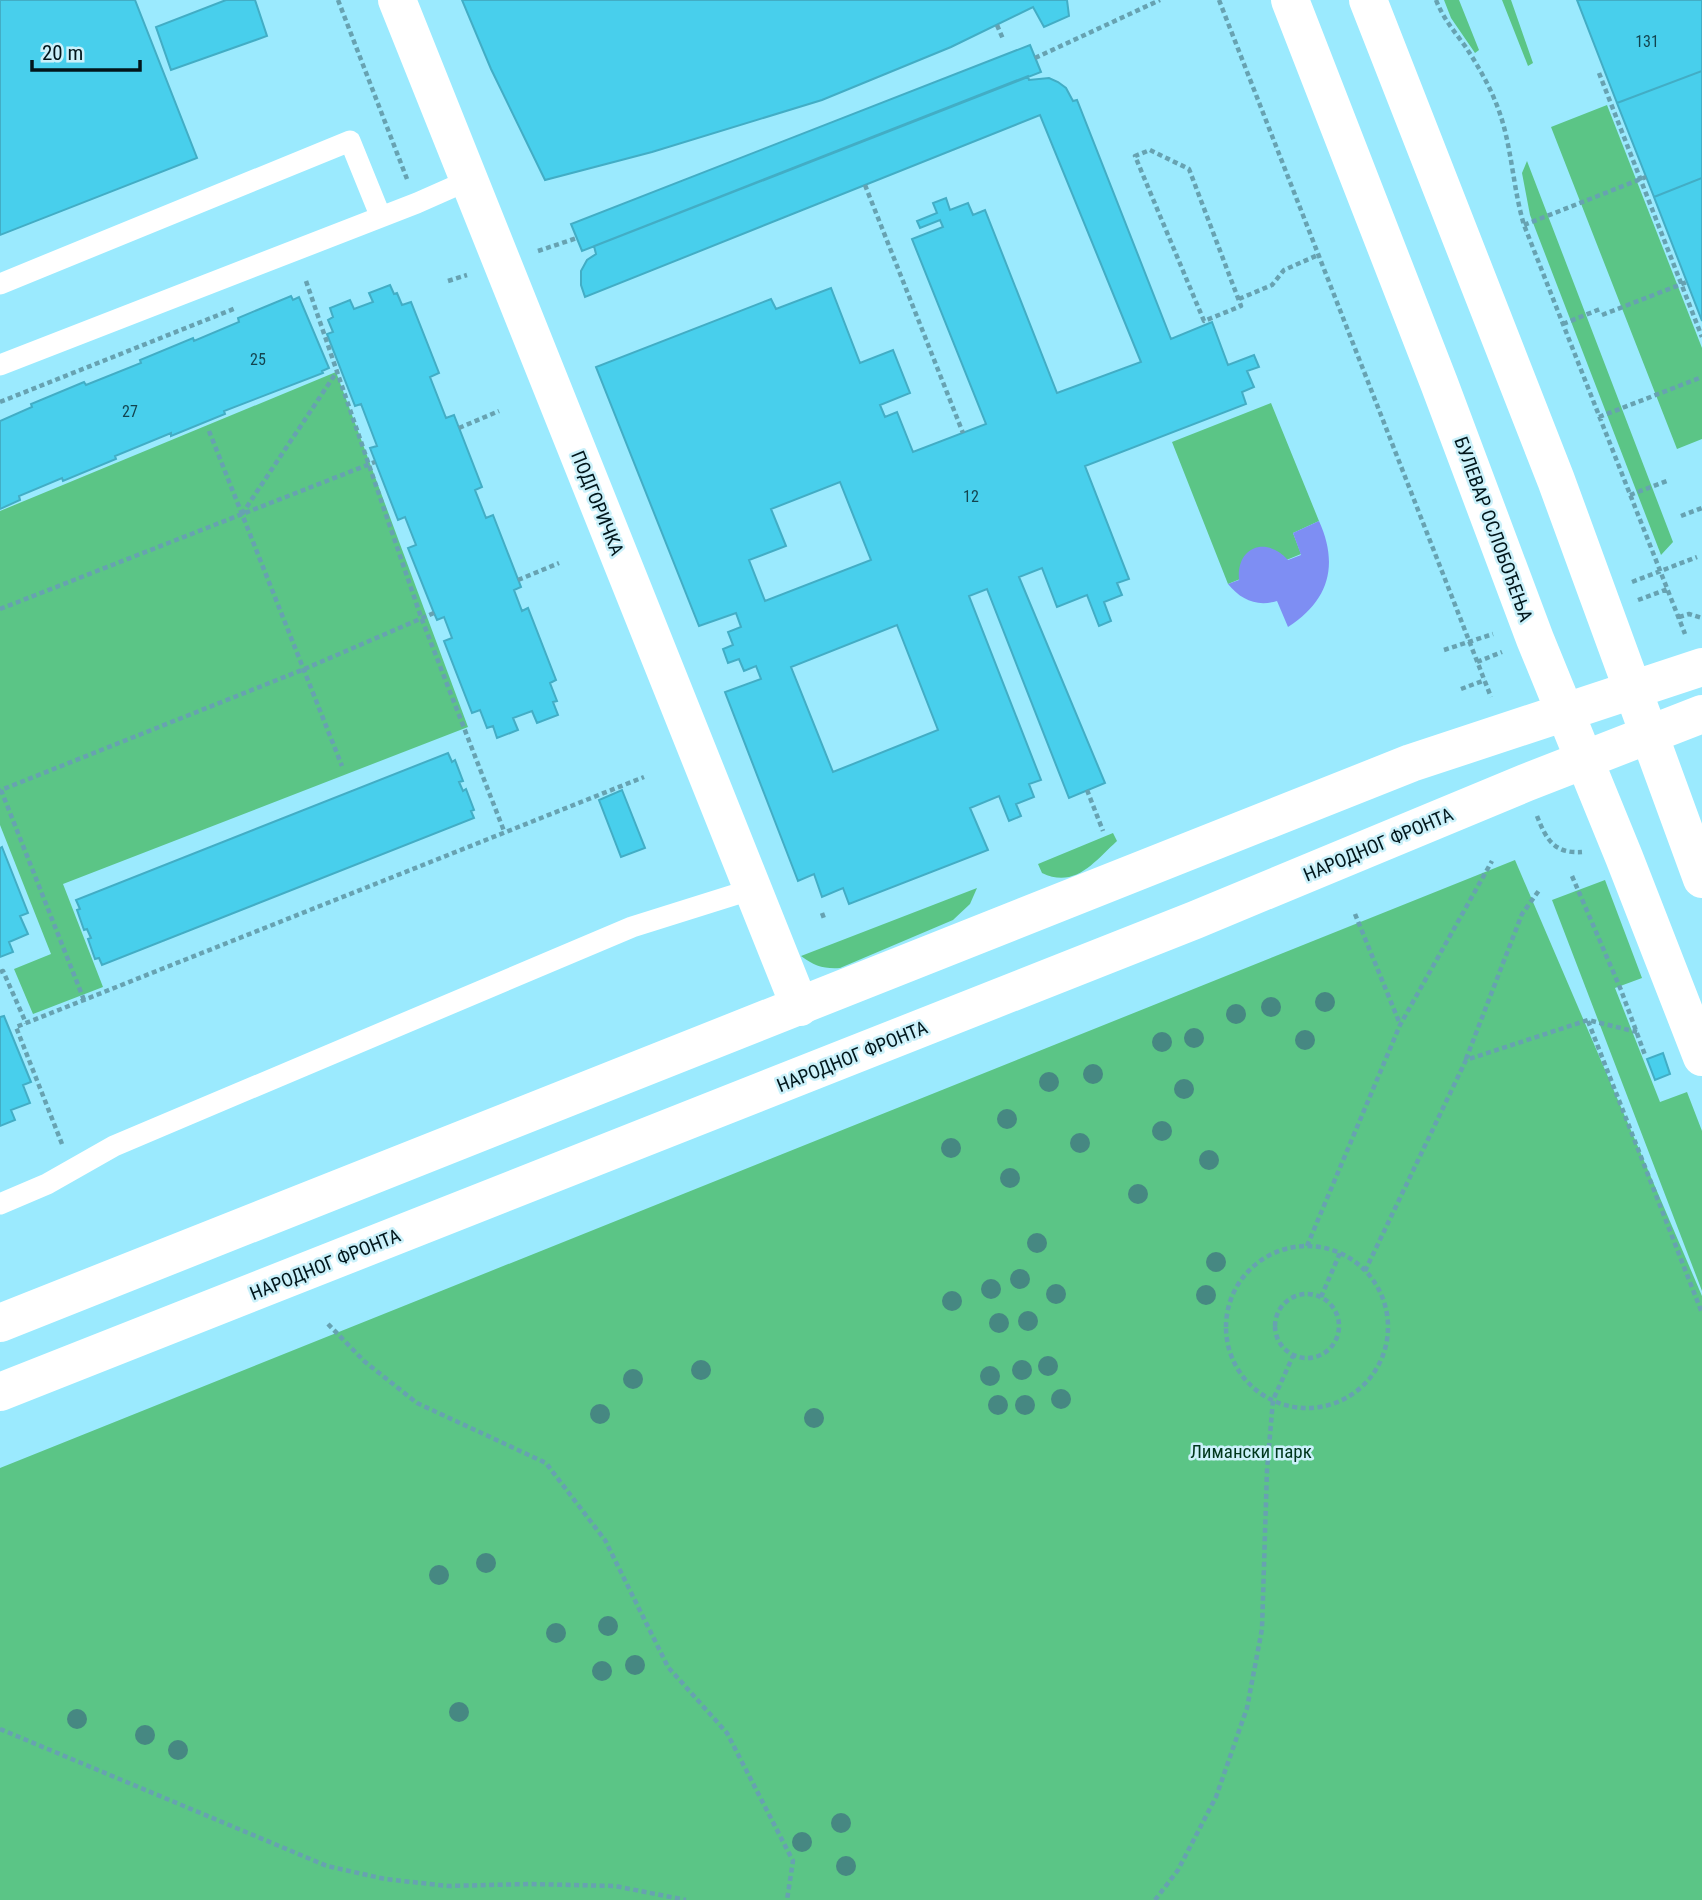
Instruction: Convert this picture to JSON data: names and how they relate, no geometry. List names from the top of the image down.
{
  "streets": {
    "street": ["ПОДГОРИЧКА", "БУЛЕВАР ОСЛОБОЂЕЊА", "НАРОДНОГ ФРОНТА"]
  },
  "crossings": [
    ["БУЛЕВАР ОСЛОБОЂЕЊА", "НАРОДНОГ ФРОНТА"]
  ],
  "parks": ["Лимански парк"],
  "house_numbers": [
    "131",
    "25",
    "27",
    "12"
  ],
  "scale_bar": "20 m"
}
